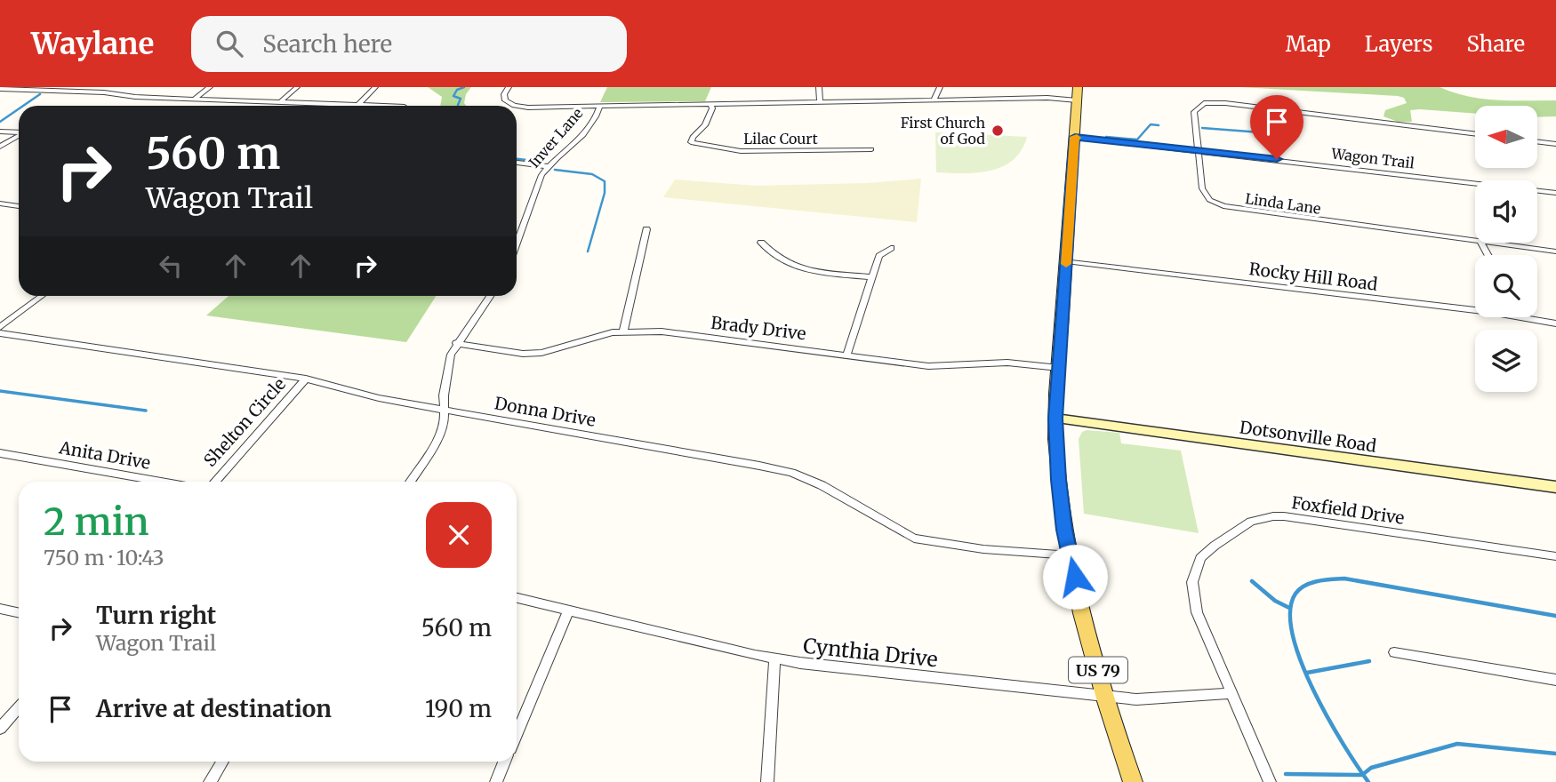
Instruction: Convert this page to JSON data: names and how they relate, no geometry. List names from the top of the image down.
{
  "streets": {
    "main road": ["Dotsonville Road", "US 79"],
    "street": [
      "Inver Lane",
      "Lilac Court",
      "Wagon Trail",
      "Linda Lane",
      "Rocky Hill Road",
      "Brady Drive",
      "Donna Drive",
      "Shelton Circle",
      "Anita Drive",
      "Foxfield Drive",
      "Cynthia Drive"
    ]
  },
  "crossings": [
    ["Wagon Trail", "Linda Lane"],
    ["Wagon Trail", "US 79"],
    ["Rocky Hill Road", "US 79"],
    ["Brady Drive", "US 79"],
    ["Donna Drive", "Shelton Circle"],
    ["Donna Drive", "US 79"],
    ["Dotsonville Road", "US 79"],
    ["Foxfield Drive", "Cynthia Drive"],
    ["Cynthia Drive", "US 79"]
  ],
  "places": ["First Church of God"],
  "north": "left",
  "page": {
    "header": "Waylane",
    "search": "Search here",
    "nav": ["Map", "Layers", "Share"],
    "turn": ["560 m", "Wagon Trail"],
    "heading": ["2 min", "750 m · 10:43"],
    "list": [
      {
        "name": "Turn right",
        "note": "Wagon Trail",
        "value": "560 m"
      },
      {
        "name": "Arrive at destination",
        "value": "190 m"
      }
    ]
  }
}
